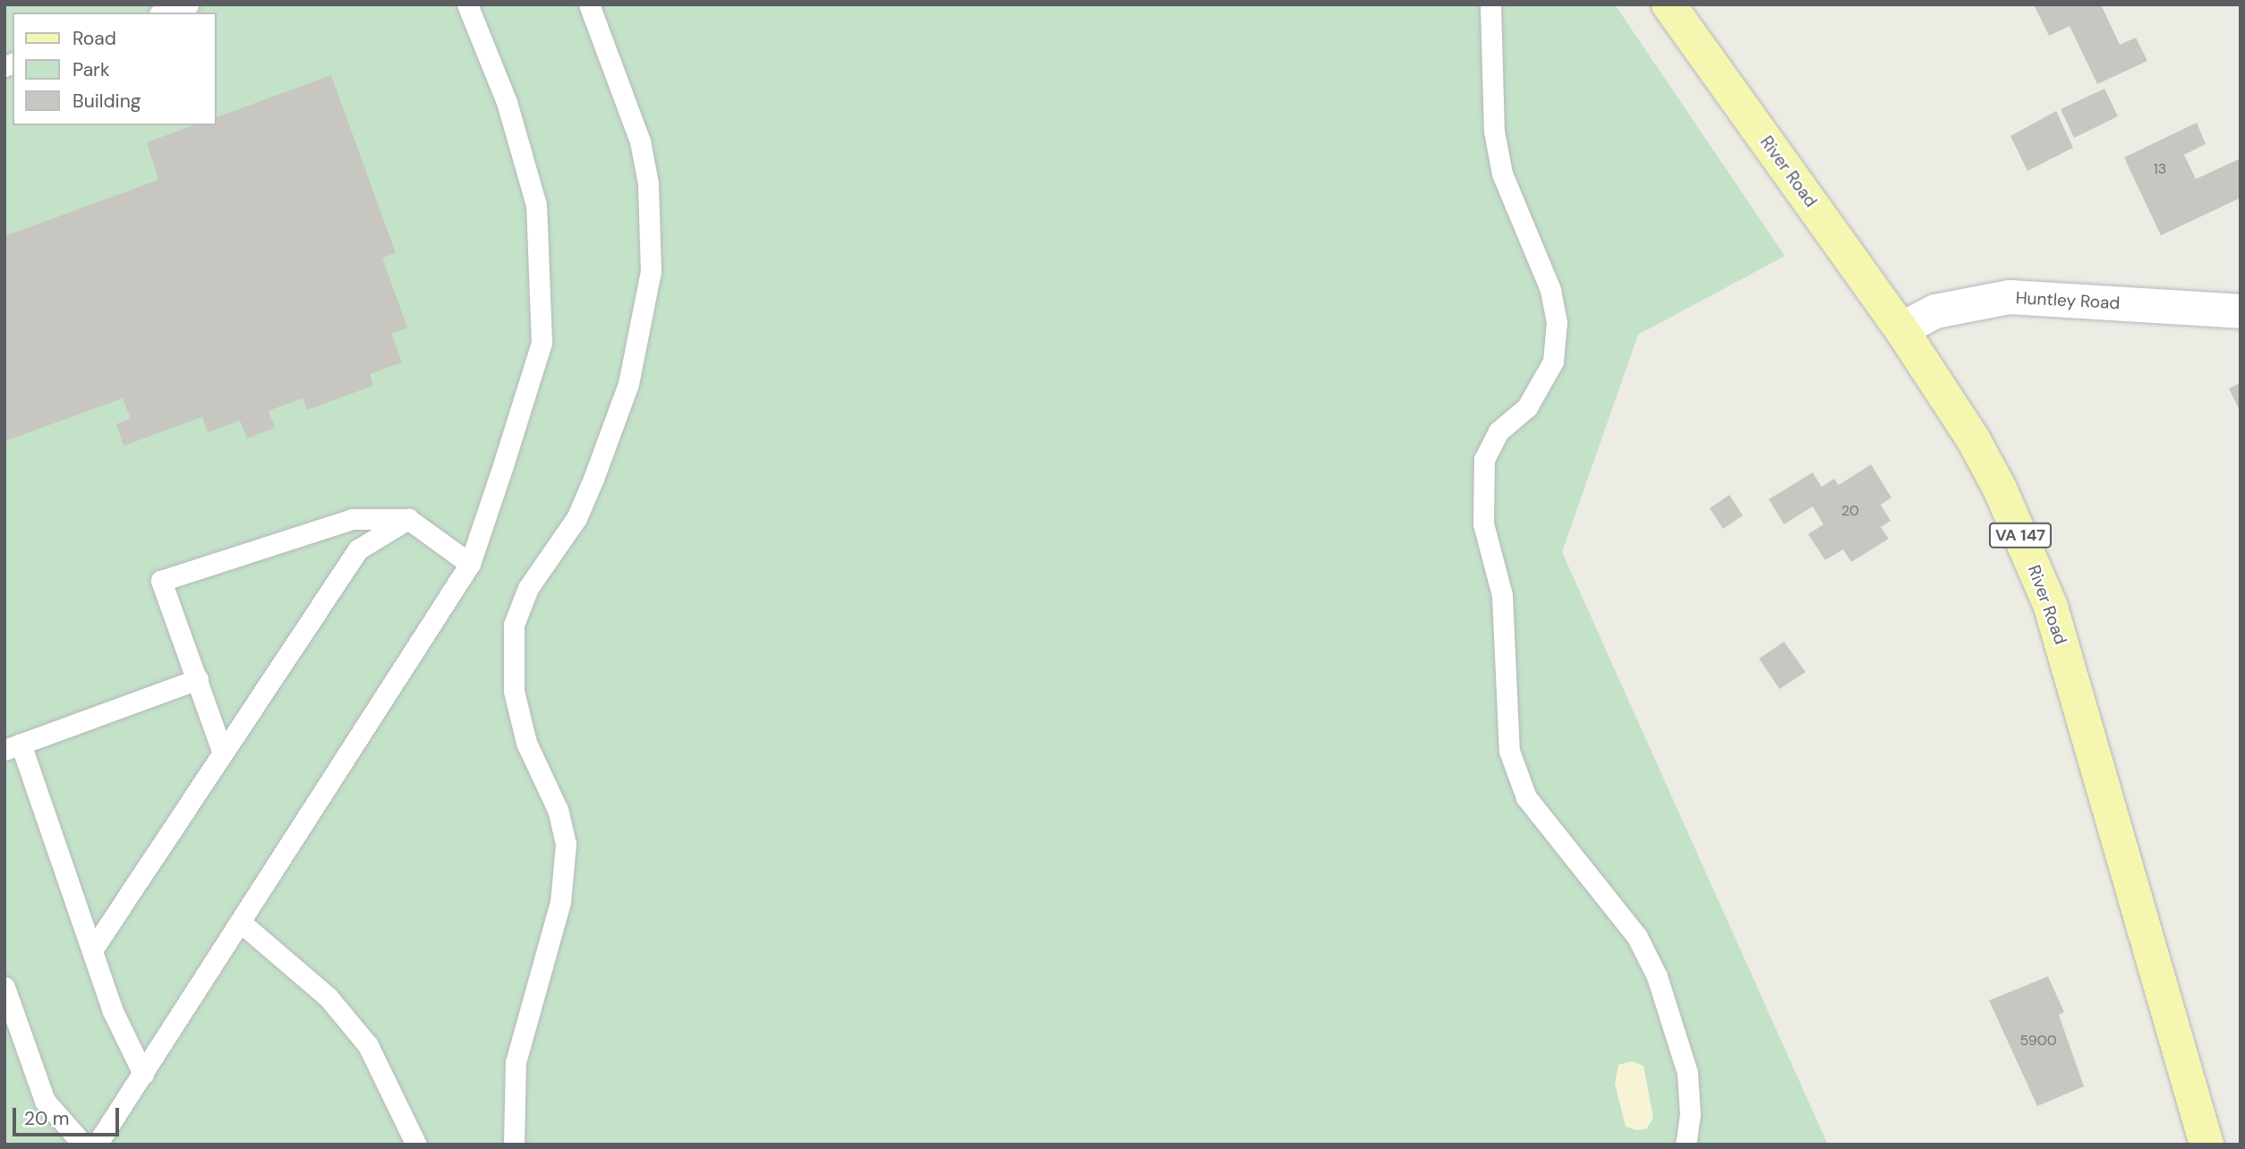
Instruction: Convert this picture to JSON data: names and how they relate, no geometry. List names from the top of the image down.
{
  "streets": {
    "main road": ["River Road", "VA 147"],
    "street": ["Huntley Road"]
  },
  "crossings": [
    ["River Road", "Huntley Road"]
  ],
  "house_numbers": ["13", "20", "5900"],
  "legend": ["Road", "Park", "Building"],
  "scale_bar": "20 m"
}
